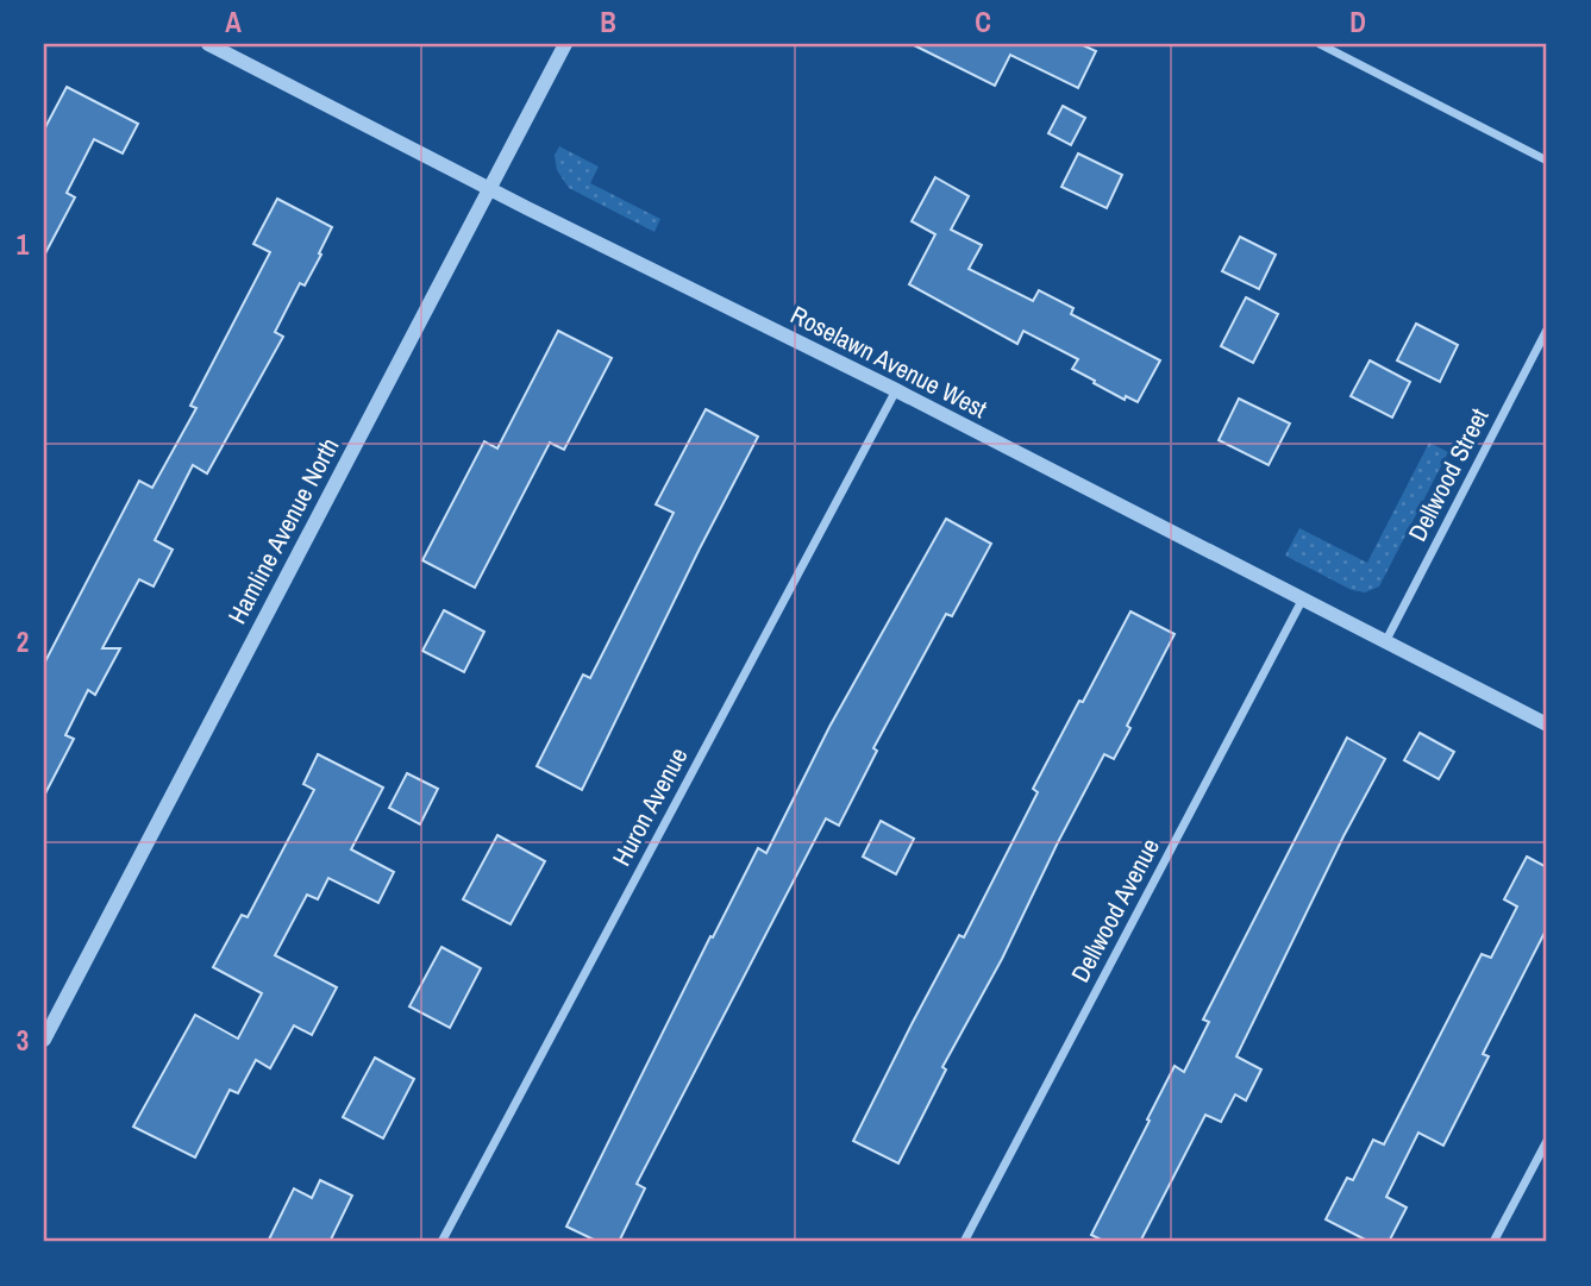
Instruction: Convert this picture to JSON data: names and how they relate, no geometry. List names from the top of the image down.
{
  "streets": {
    "street": [
      "Roselawn Avenue West",
      "Dellwood Street",
      "Hamline Avenue North",
      "Huron Avenue",
      "Dellwood Avenue"
    ]
  },
  "crossings": [
    ["Roselawn Avenue West", "Dellwood Street"],
    ["Roselawn Avenue West", "Hamline Avenue North"],
    ["Roselawn Avenue West", "Huron Avenue"],
    ["Roselawn Avenue West", "Dellwood Avenue"]
  ],
  "grid": {
    "columns": [
      "A",
      "B",
      "C",
      "D"
    ],
    "rows": ["1", "2", "3"]
  }
}
